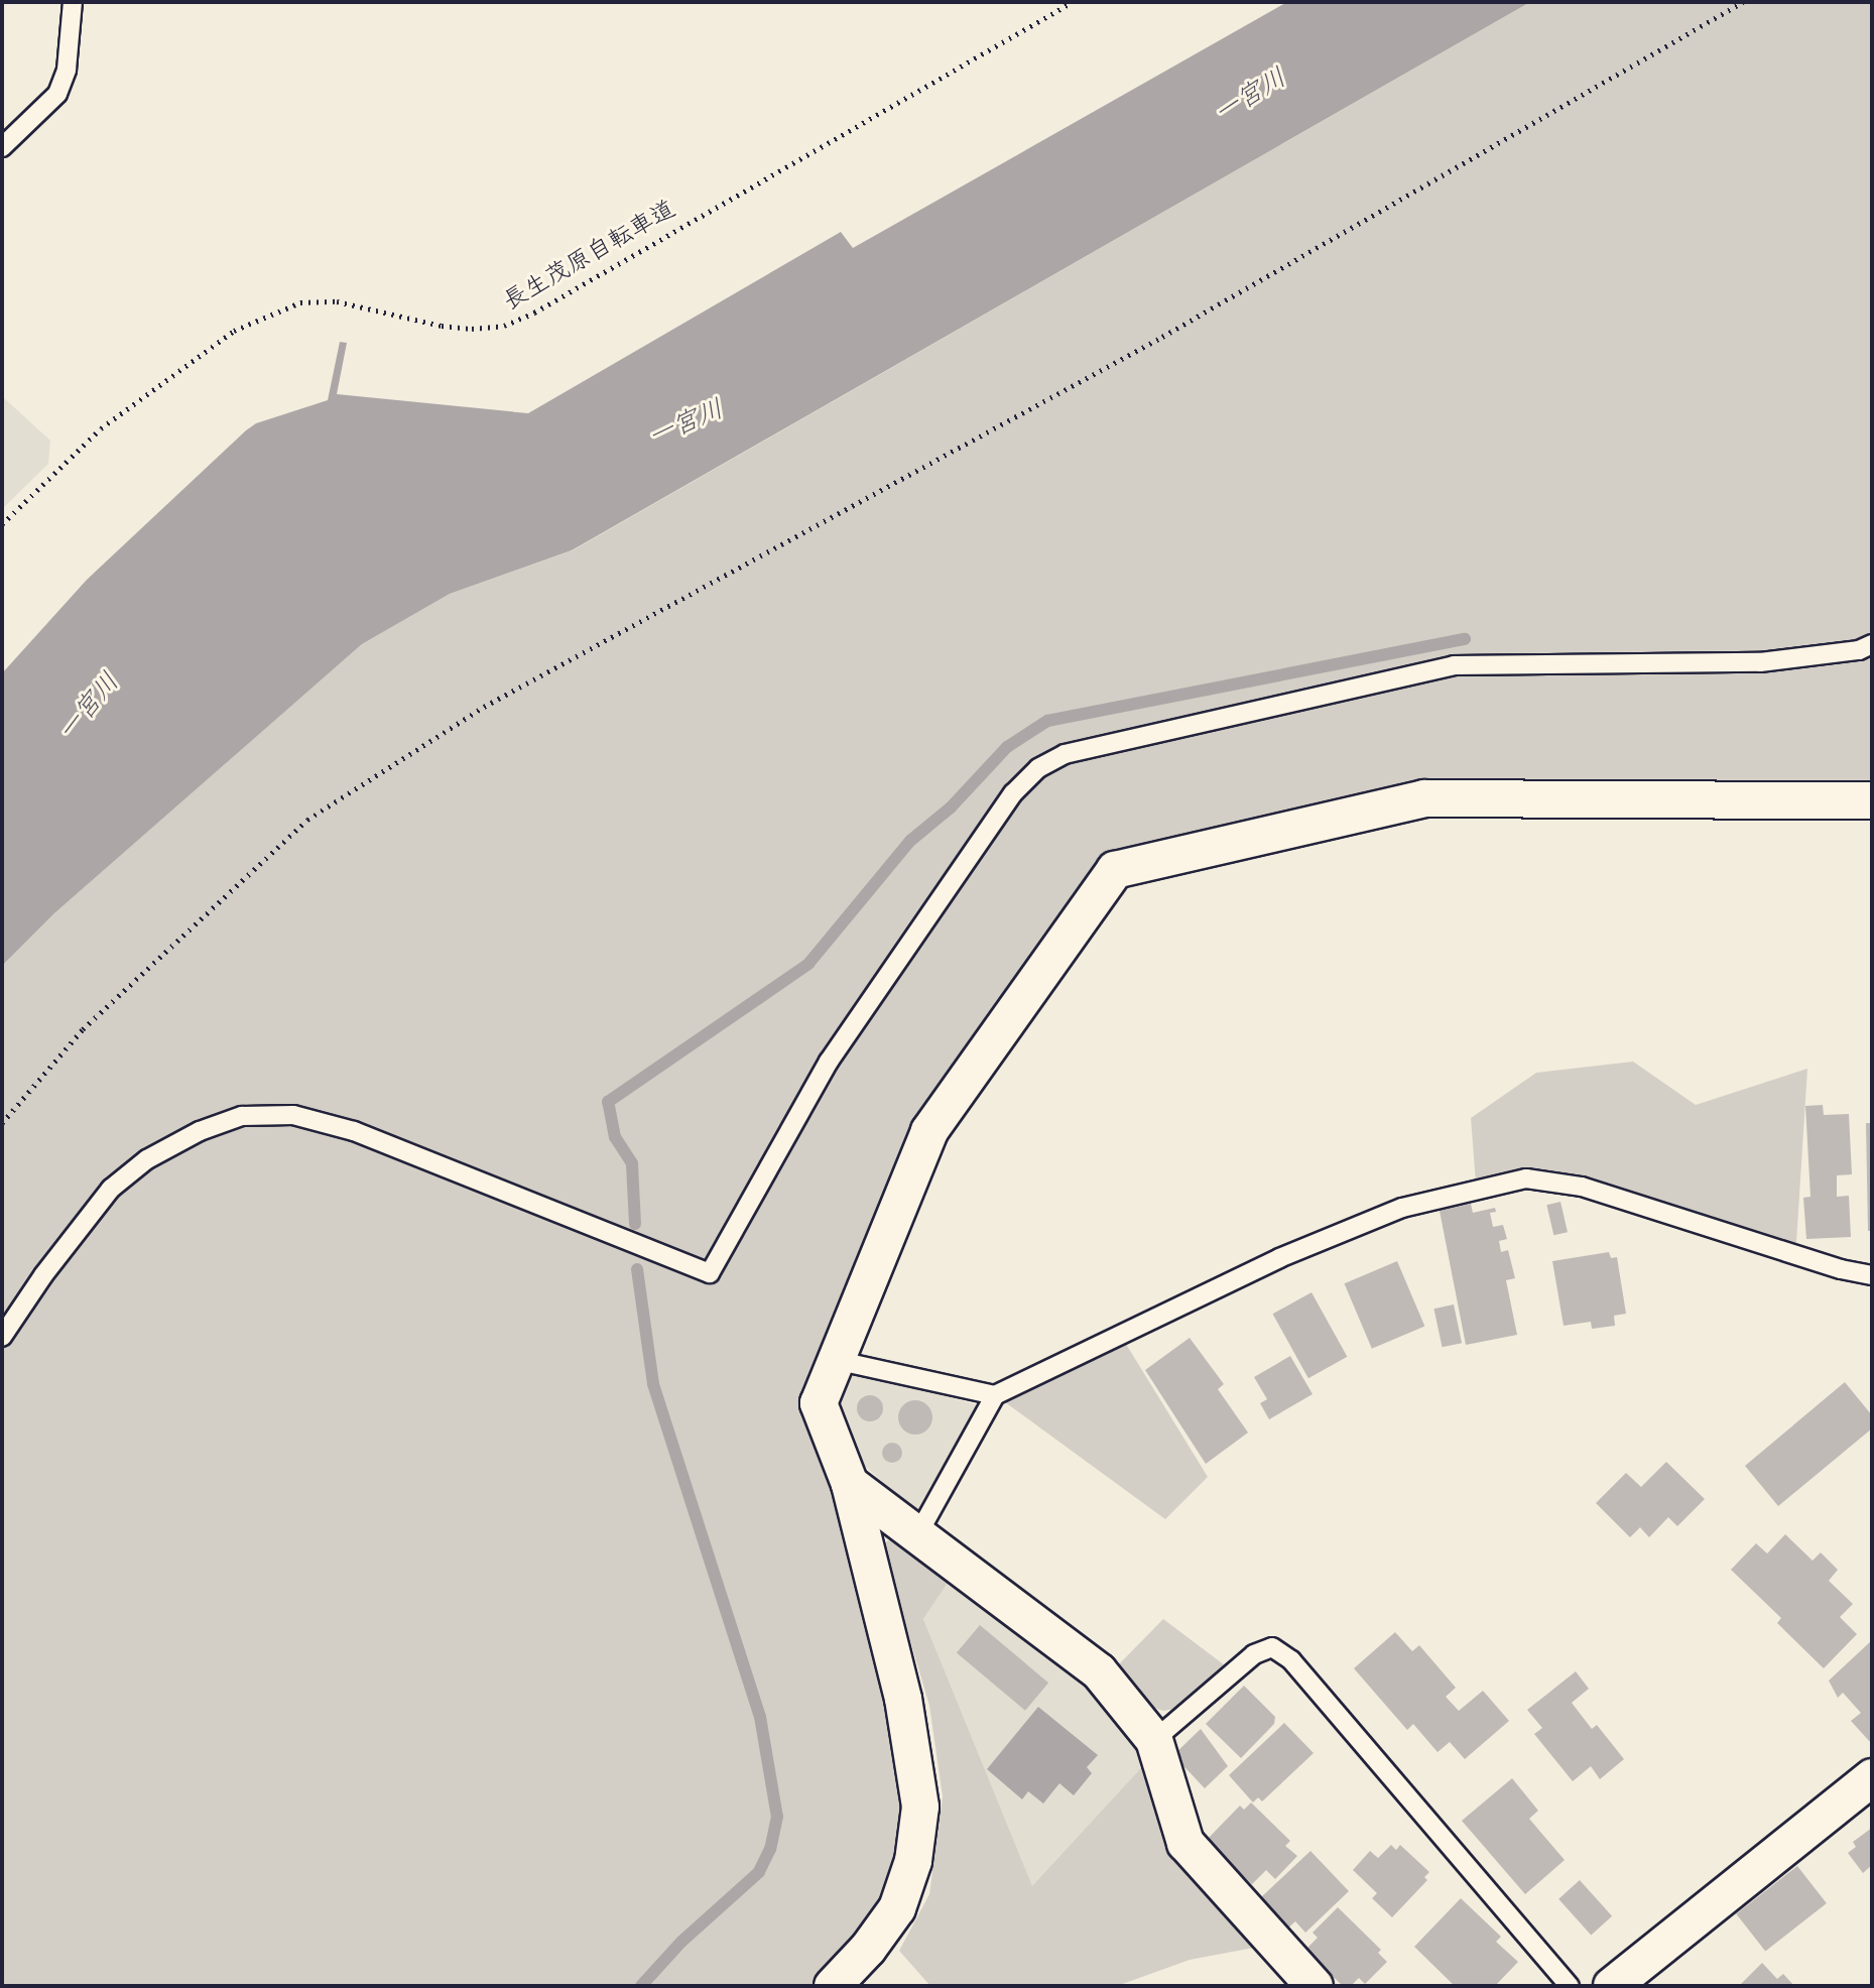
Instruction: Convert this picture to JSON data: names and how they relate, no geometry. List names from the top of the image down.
{
  "streets": {
    "path": ["長生茂原自転車道"]
  },
  "water": ["一宮川"]
}
